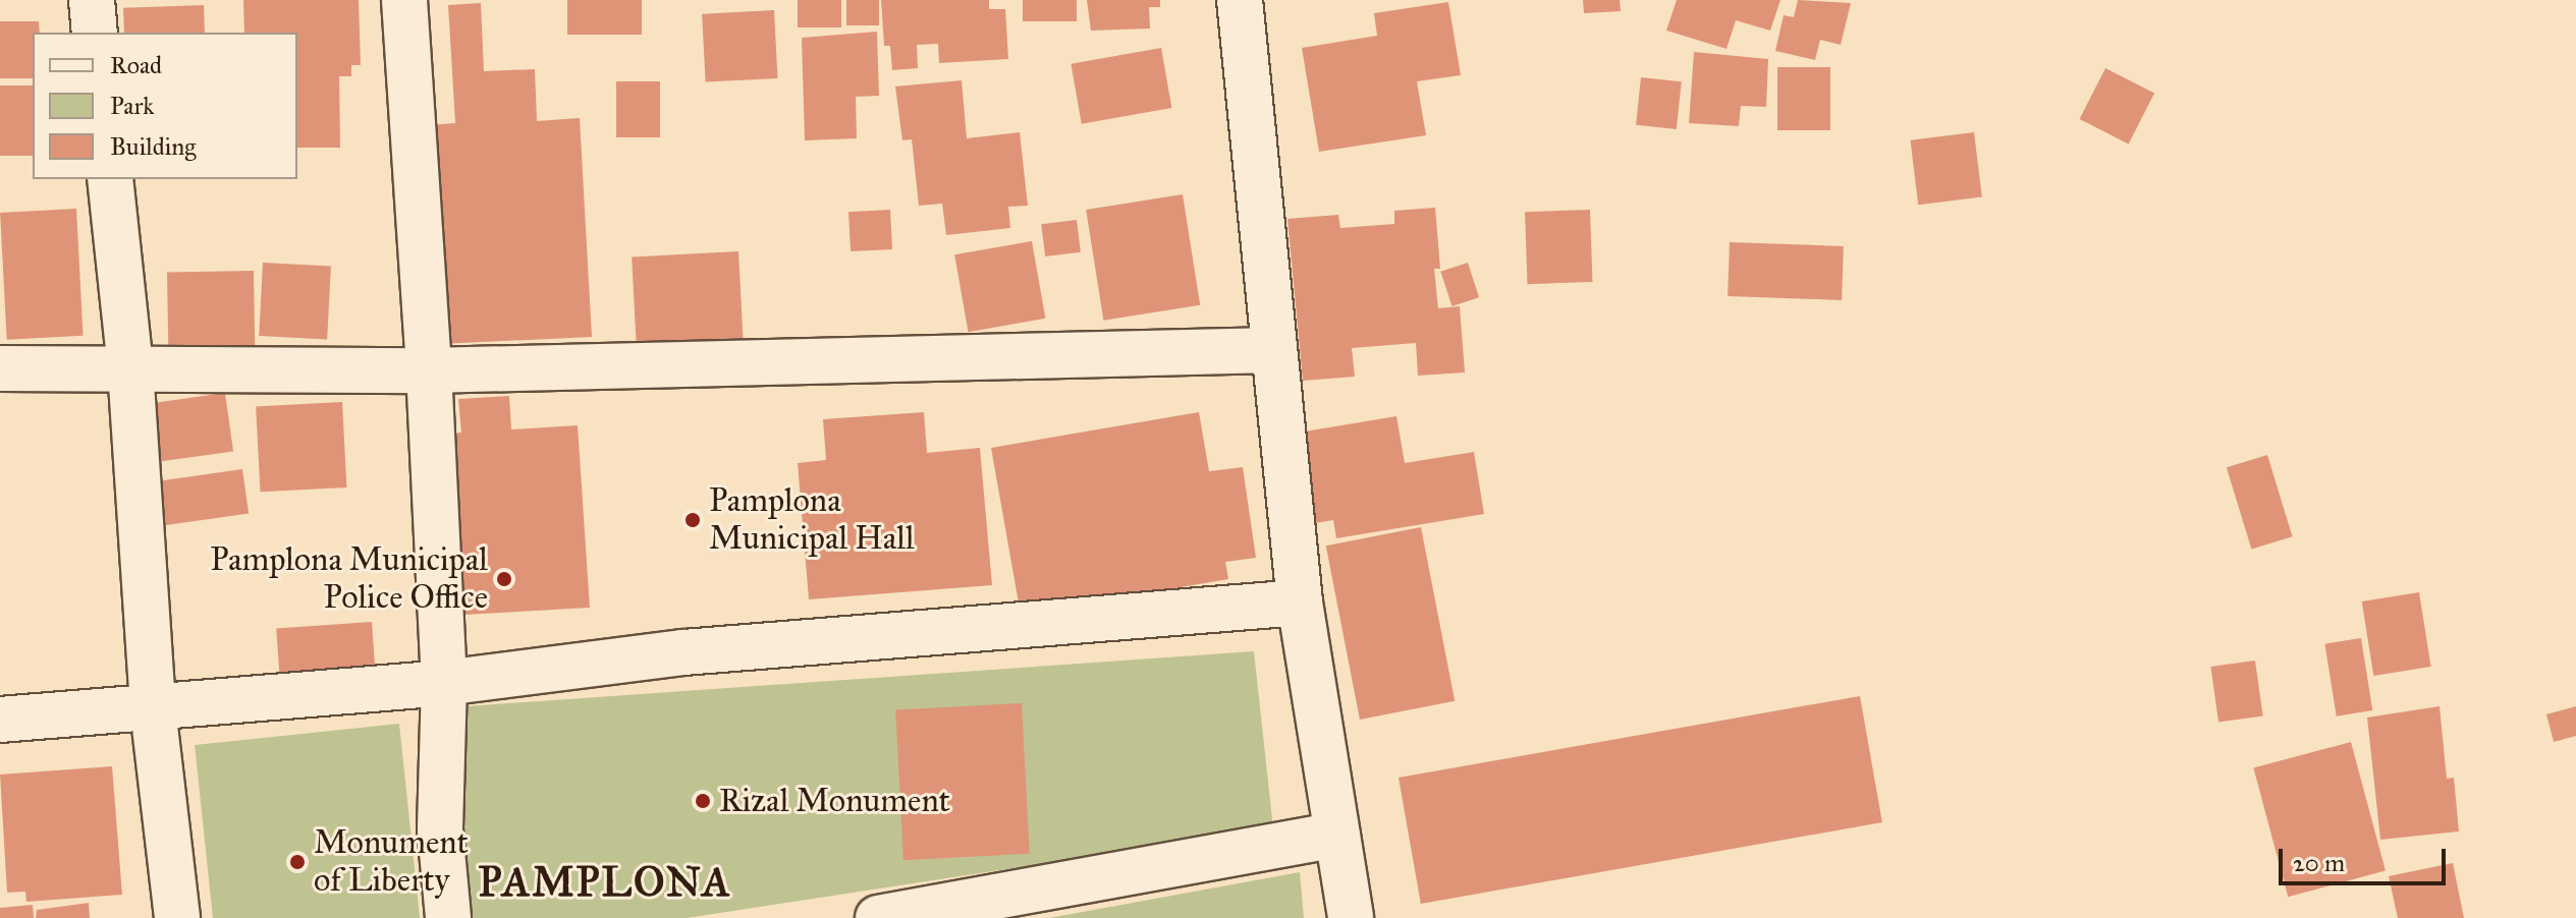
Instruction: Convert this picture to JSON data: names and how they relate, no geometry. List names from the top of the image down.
{
  "districts": ["PAMPLONA"],
  "places": [
    "Pamplona Municipal Hall",
    "Pamplona Municipal Police Office",
    "Rizal Monument",
    "Monument of Liberty"
  ],
  "legend": ["Road", "Park", "Building"],
  "scale_bar": "20 m"
}
